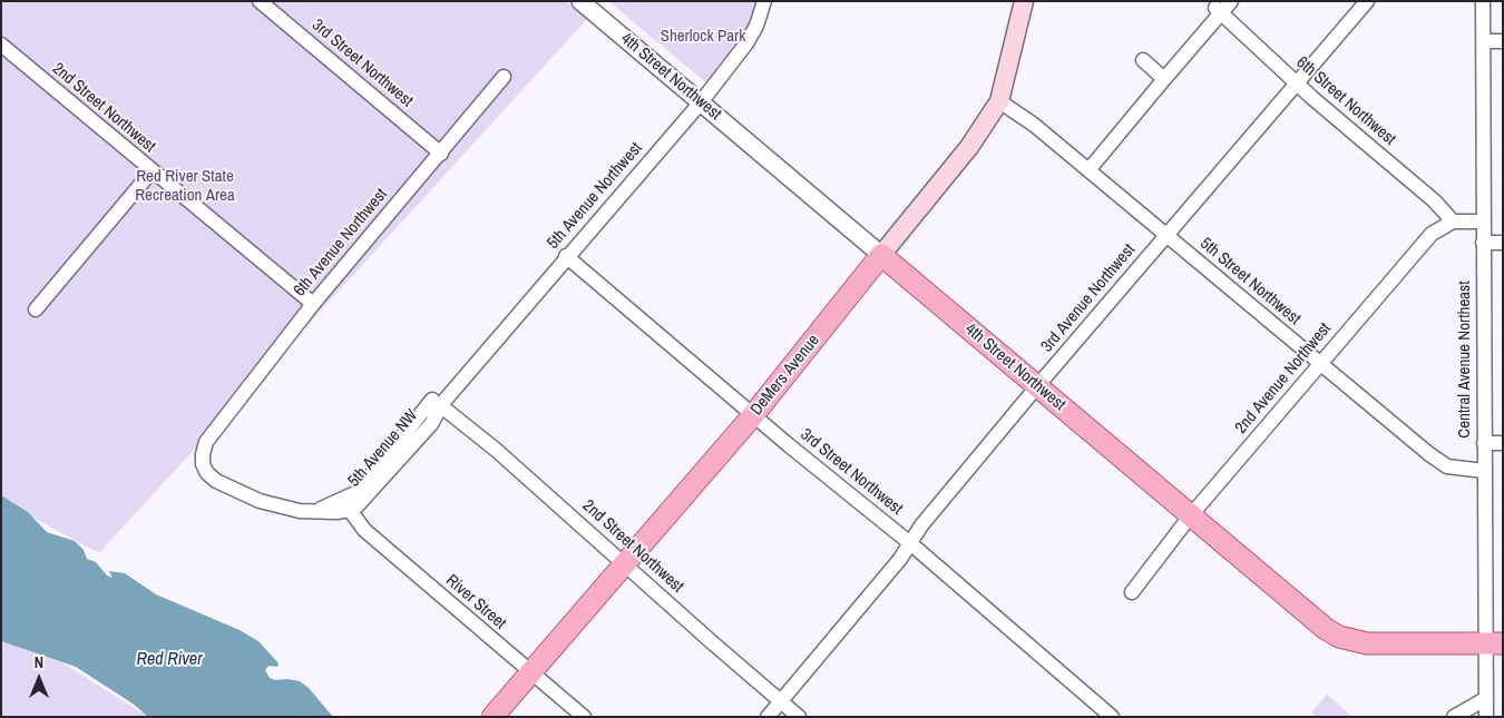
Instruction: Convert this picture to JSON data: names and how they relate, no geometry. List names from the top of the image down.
{
  "streets": {
    "main road": ["4th Street Northwest", "DeMers Avenue"],
    "street": [
      "3rd Street Northwest",
      "6th Street Northwest",
      "2nd Street Northwest",
      "5th Avenue Northwest",
      "6th Avenue Northwest",
      "5th Street Northwest",
      "3rd Avenue Northwest",
      "Central Avenue Northeast",
      "2nd Avenue Northwest",
      "5th Avenue NW",
      "River Street"
    ]
  },
  "crossings": [
    ["3rd Street Northwest", "5th Avenue Northwest"],
    ["3rd Street Northwest", "6th Avenue Northwest"],
    ["3rd Street Northwest", "3rd Avenue Northwest"],
    ["3rd Street Northwest", "DeMers Avenue"],
    ["4th Street Northwest", "5th Avenue Northwest"],
    ["4th Street Northwest", "3rd Avenue Northwest"],
    ["4th Street Northwest", "Central Avenue Northeast"],
    ["4th Street Northwest", "DeMers Avenue"],
    ["4th Street Northwest", "2nd Avenue Northwest"],
    ["6th Street Northwest", "3rd Avenue Northwest"],
    ["6th Street Northwest", "2nd Avenue Northwest"],
    ["2nd Street Northwest", "5th Avenue Northwest"],
    ["2nd Street Northwest", "6th Avenue Northwest"],
    ["2nd Street Northwest", "3rd Avenue Northwest"],
    ["2nd Street Northwest", "DeMers Avenue"],
    ["2nd Street Northwest", "5th Avenue NW"],
    ["5th Avenue Northwest", "5th Avenue NW"],
    ["5th Street Northwest", "3rd Avenue Northwest"],
    ["5th Street Northwest", "Central Avenue Northeast"],
    ["5th Street Northwest", "DeMers Avenue"],
    ["5th Street Northwest", "2nd Avenue Northwest"],
    ["DeMers Avenue", "River Street"],
    ["5th Avenue NW", "River Street"]
  ],
  "water": ["Red River"],
  "parks": ["Sherlock Park", "Red River State Recreation Area"],
  "north": "top"
}
